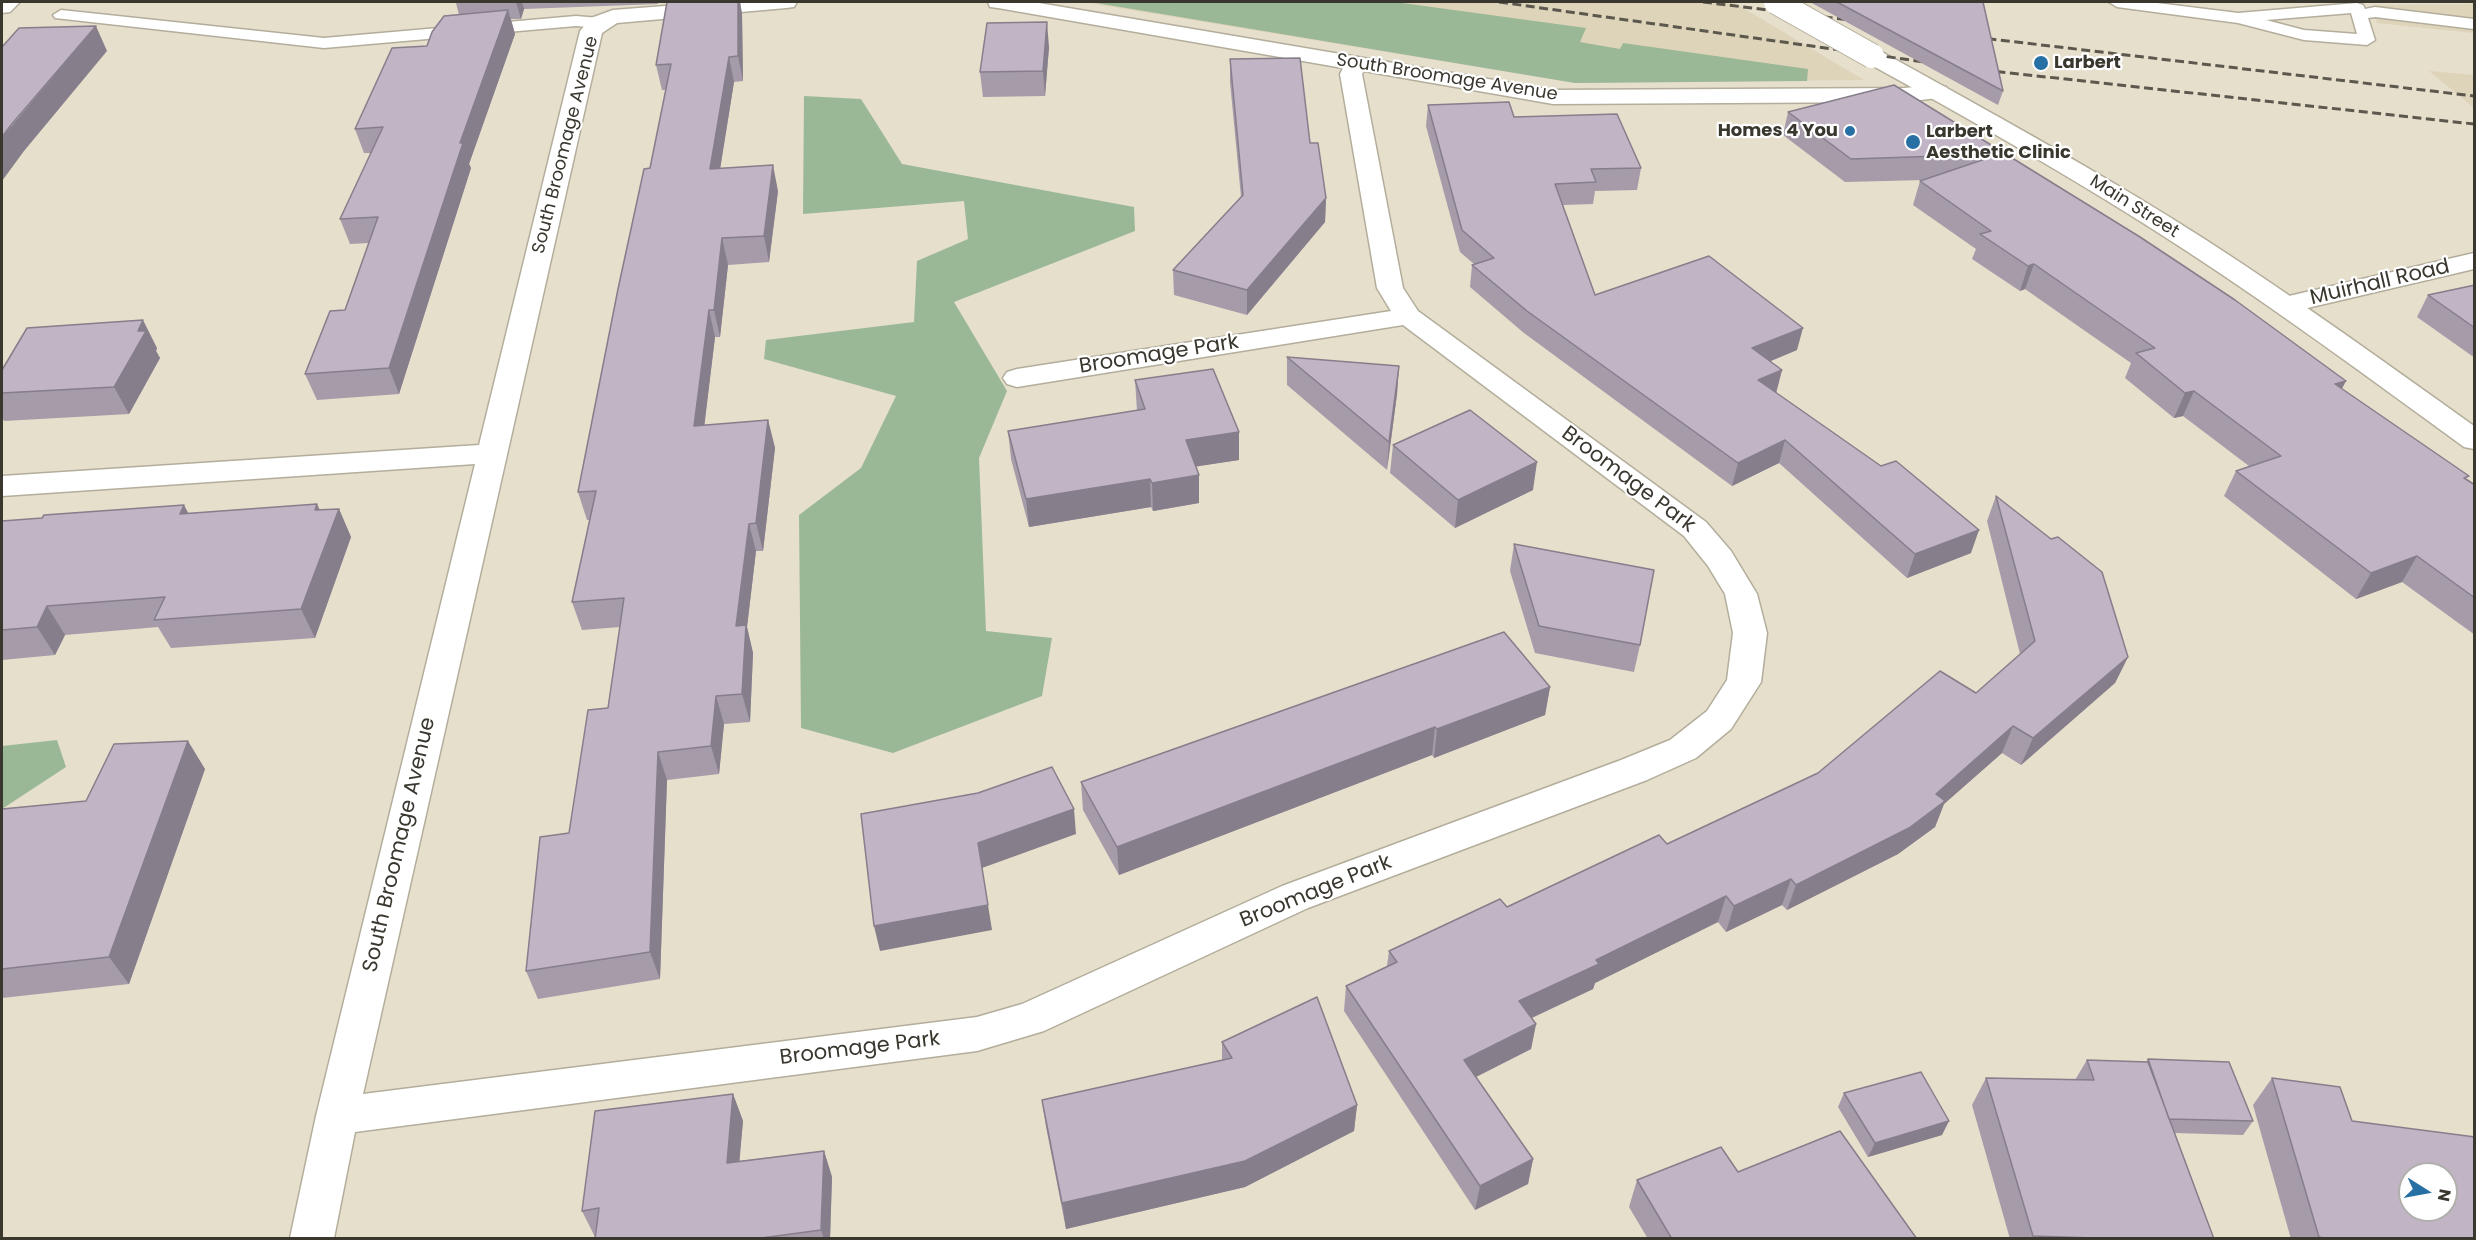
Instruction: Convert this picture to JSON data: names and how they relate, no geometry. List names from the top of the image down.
{
  "streets": {
    "street": [
      "South Broomage Avenue",
      "Main Street",
      "Muirhall Road",
      "Broomage Park"
    ]
  },
  "crossings": [
    ["South Broomage Avenue", "Main Street"],
    ["South Broomage Avenue", "Broomage Park"],
    ["Main Street", "Muirhall Road"]
  ],
  "places": ["Larbert", "Homes 4 You", "Larbert Aesthetic Clinic"],
  "north": "right"
}
